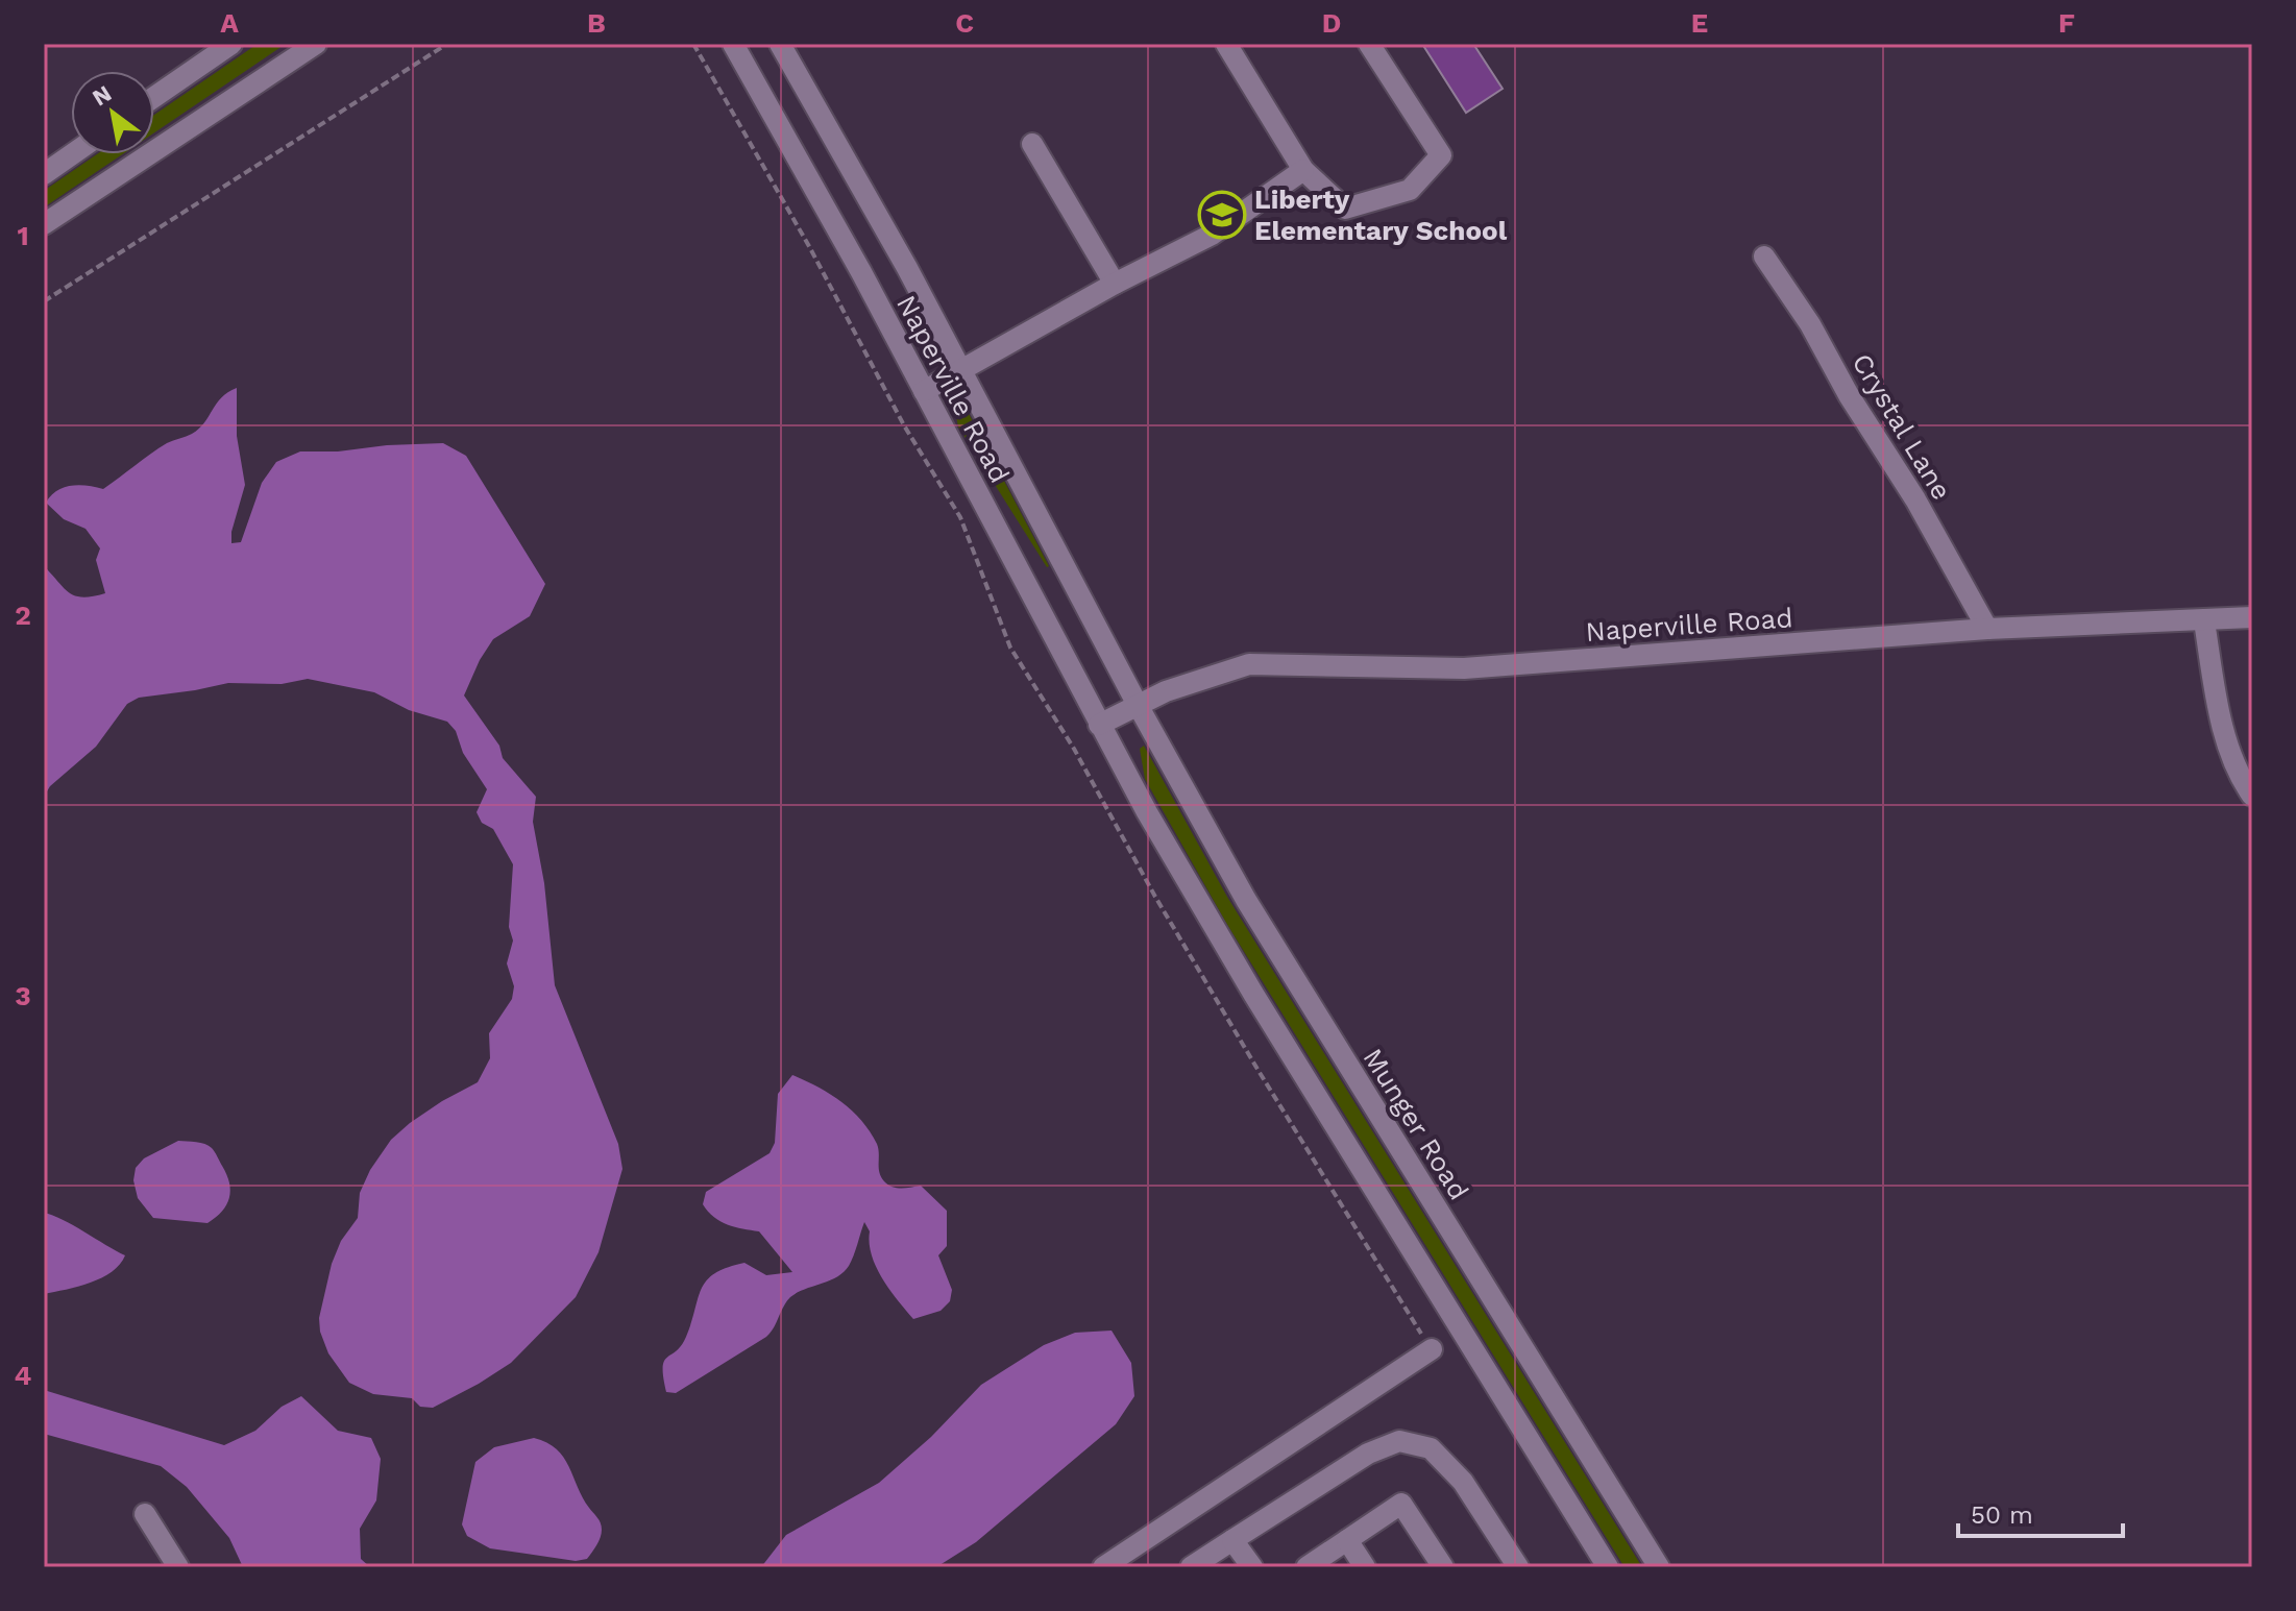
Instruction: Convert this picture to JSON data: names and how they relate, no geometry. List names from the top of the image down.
{
  "streets": {
    "street": ["Naperville Road", "Crystal Lane", "Munger Road"]
  },
  "crossings": [
    ["Naperville Road", "Crystal Lane"],
    ["Naperville Road", "Munger Road"]
  ],
  "places": {
    "school or university": ["Liberty Elementary School"]
  },
  "scale_bar": "50 m",
  "north": "top left",
  "grid": {
    "columns": [
      "A",
      "B",
      "C",
      "D",
      "E",
      "F"
    ],
    "rows": [
      "1",
      "2",
      "3",
      "4"
    ]
  }
}
